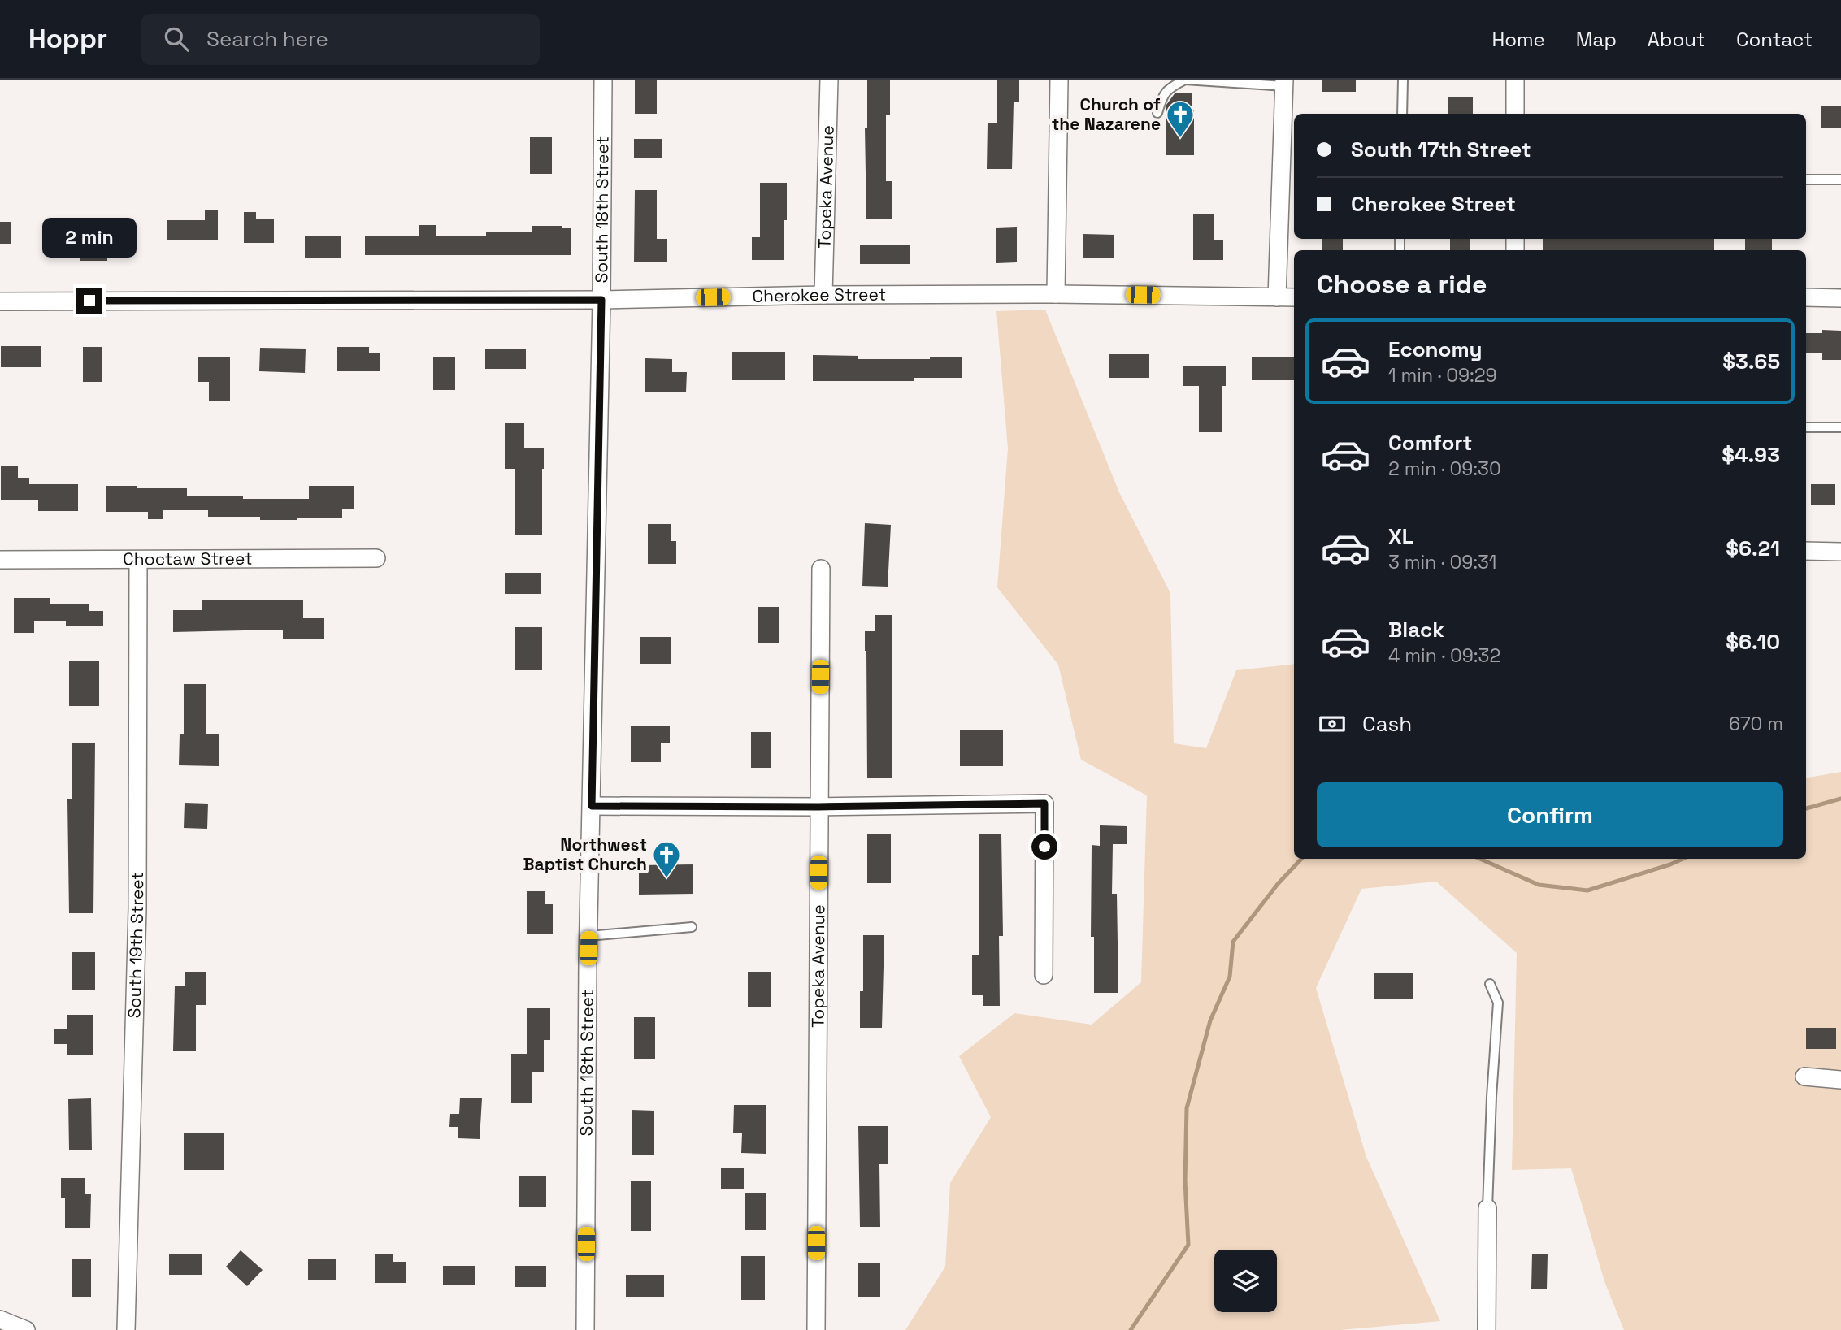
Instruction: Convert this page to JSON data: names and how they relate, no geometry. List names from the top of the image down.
{
  "streets": {
    "street": [
      "Topeka Avenue",
      "South 18th Street",
      "Cherokee Street",
      "Choctaw Street",
      "South 19th Street"
    ]
  },
  "crossings": [
    ["Topeka Avenue", "Cherokee Street"],
    ["South 18th Street", "Cherokee Street"],
    ["Choctaw Street", "South 19th Street"]
  ],
  "places": {
    "church": ["Church of the Nazarene", "Northwest Baptist Church"]
  },
  "page": {
    "header": "Hoppr",
    "search": "Search here",
    "nav": [
      "Home",
      "Map",
      "About",
      "Contact"
    ],
    "banner": ["South 17th Street", "Cherokee Street"],
    "bubble": "2 min",
    "heading": "Choose a ride",
    "list": [
      {
        "name": "Economy",
        "note": "1 min · 09:29",
        "value": "$3.65"
      },
      {
        "name": "Comfort",
        "note": "2 min · 09:30",
        "value": "$4.93"
      },
      {
        "name": "XL",
        "note": "3 min · 09:31",
        "value": "$6.21"
      },
      {
        "name": "Black",
        "note": "4 min · 09:32",
        "value": "$6.10"
      }
    ],
    "pay": ["Cash", "670 m"],
    "buttons": "Confirm"
  }
}
